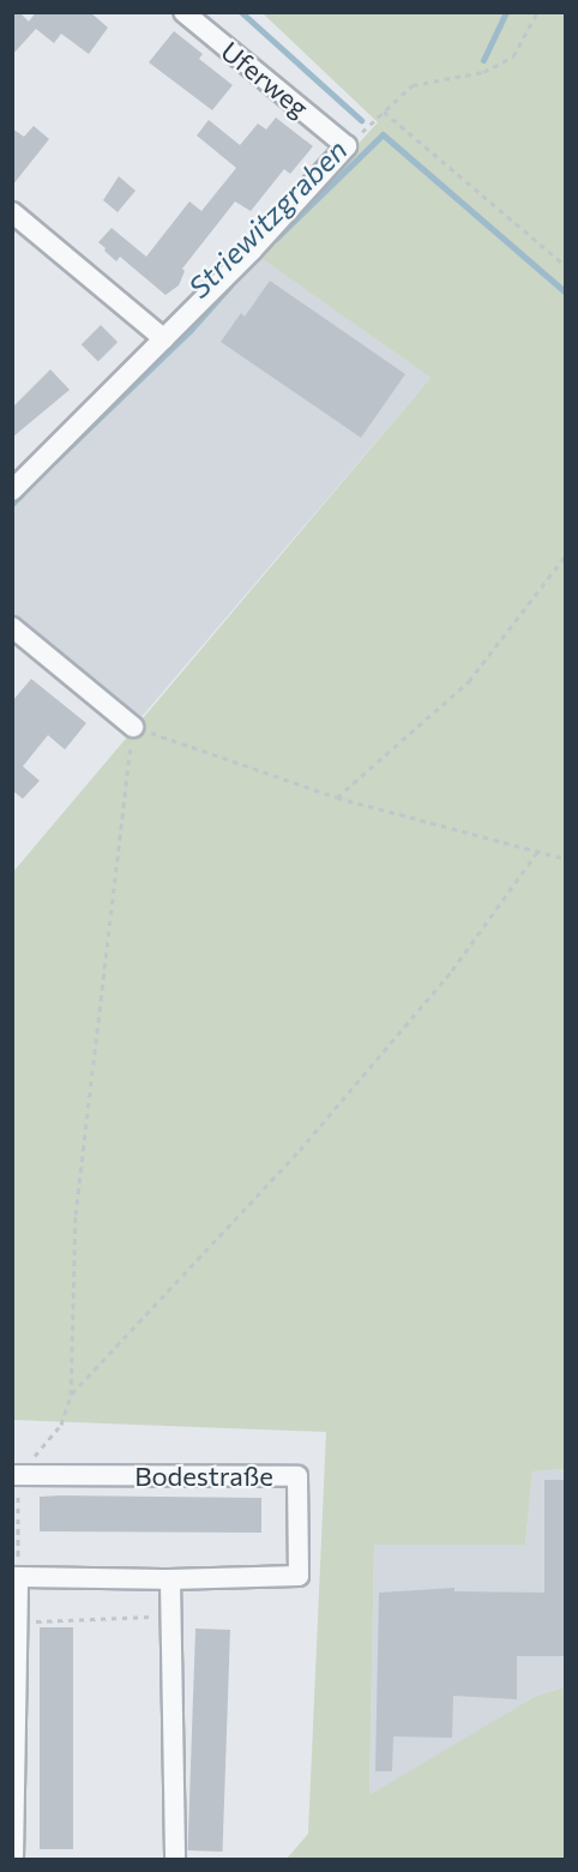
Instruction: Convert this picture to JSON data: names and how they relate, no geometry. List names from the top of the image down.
{
  "streets": {
    "street": ["Uferweg", "Bodestraße"]
  },
  "water": ["Striewitzgraben"]
}
